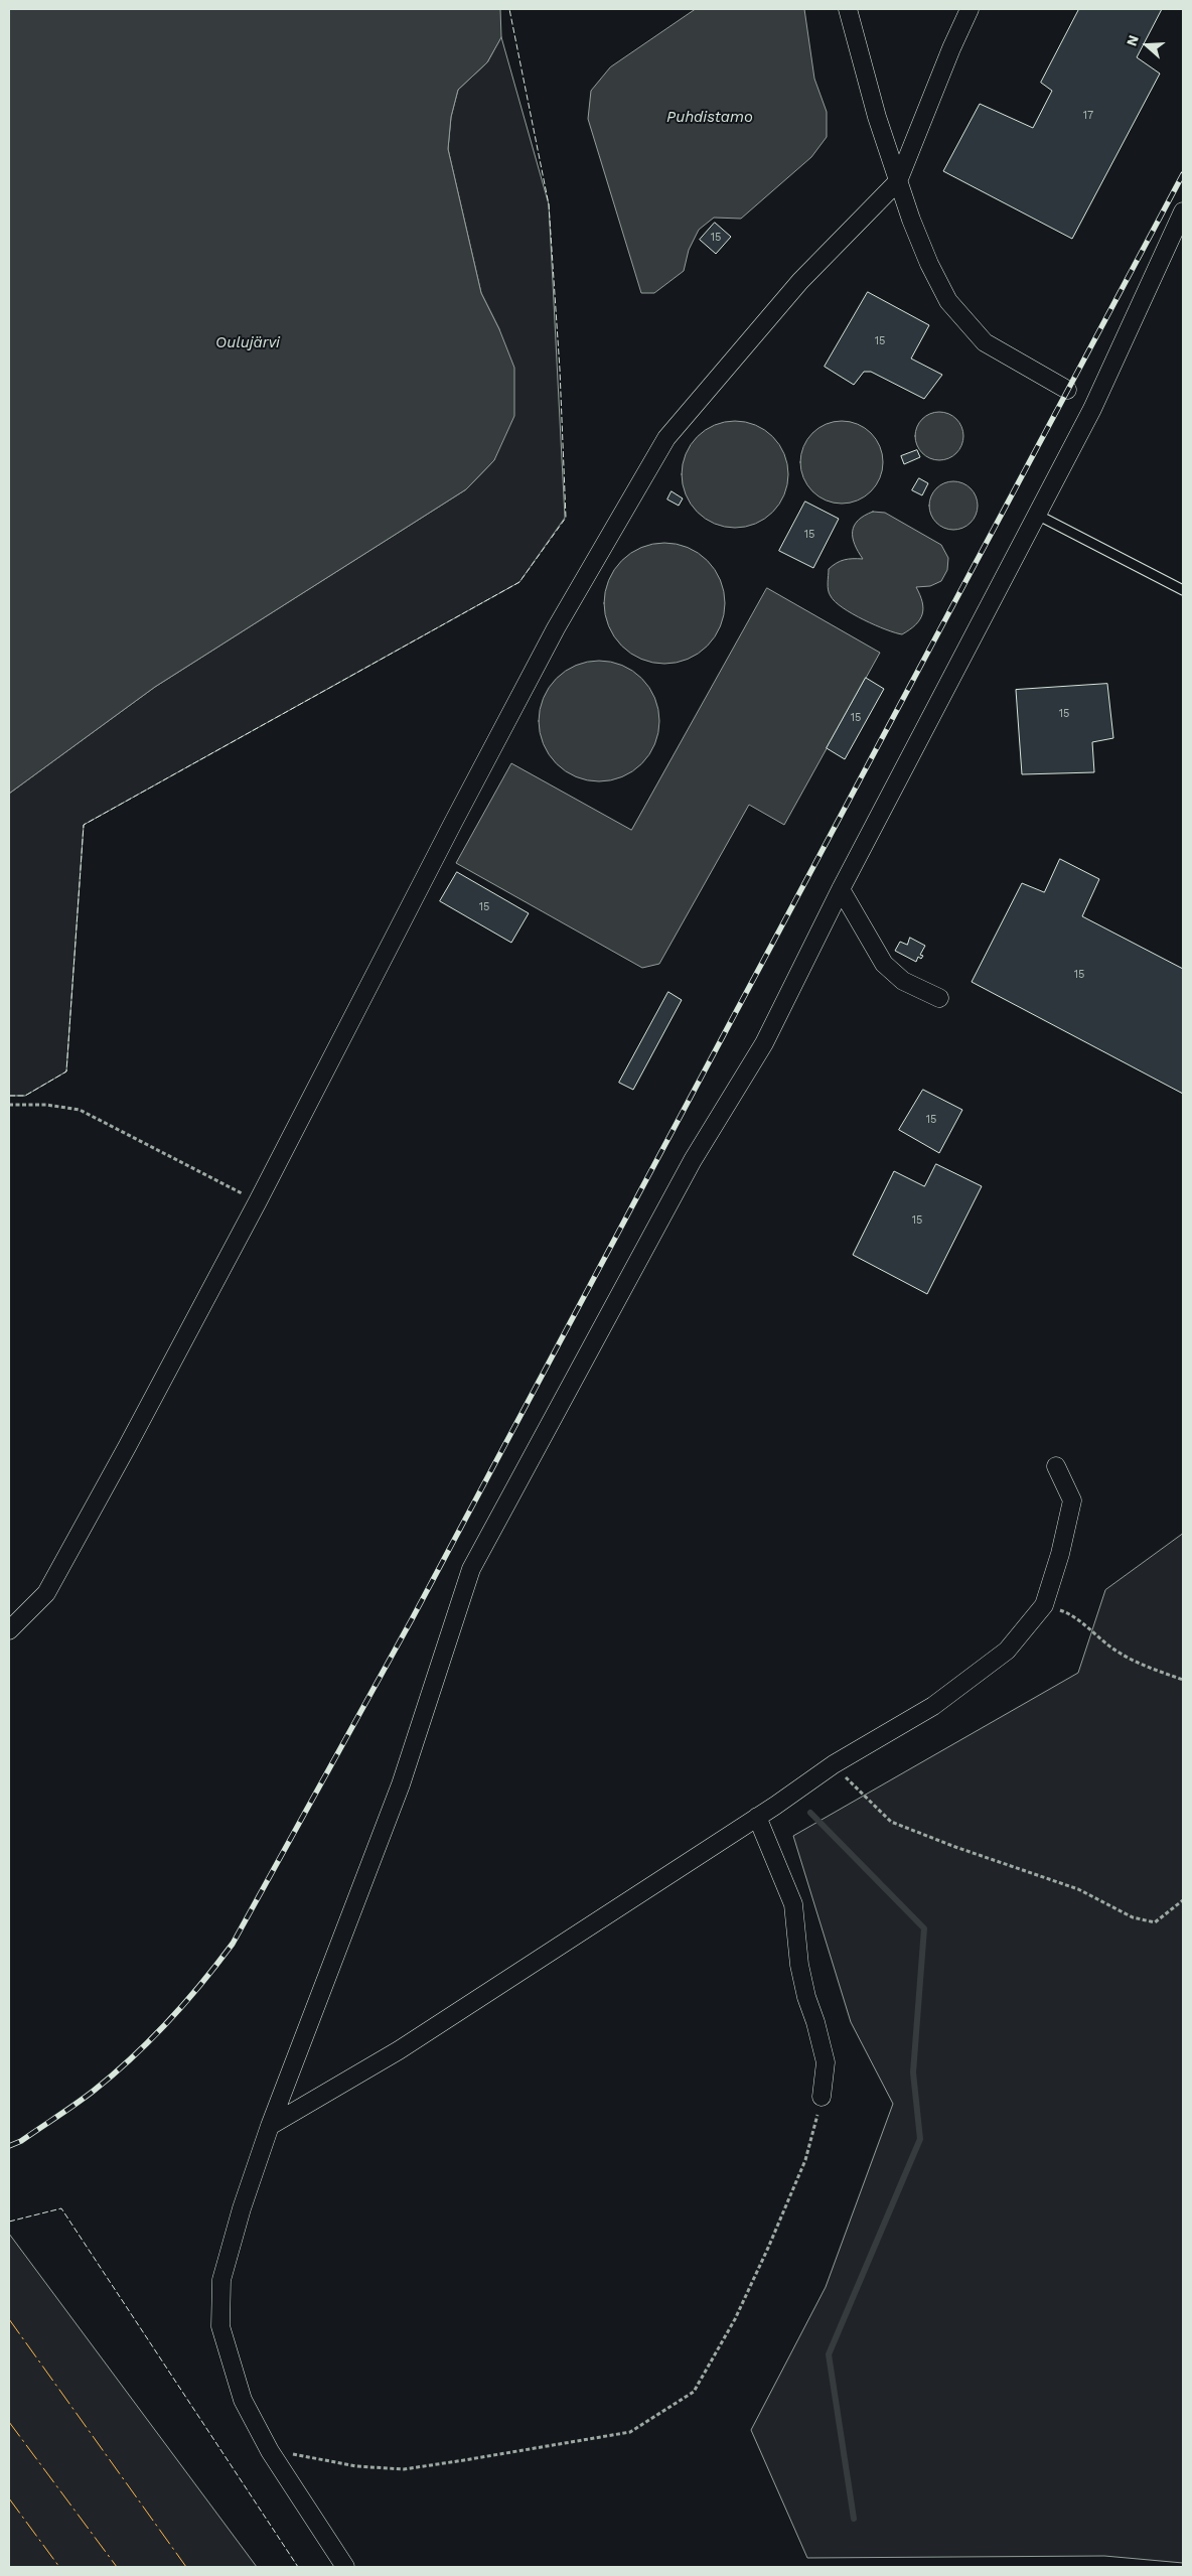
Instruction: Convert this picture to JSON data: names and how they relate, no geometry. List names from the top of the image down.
{
  "water": ["Puhdistamo", "Oulujärvi"],
  "house_numbers": [
    "17",
    "15",
    "15",
    "15",
    "15",
    "15",
    "15",
    "15",
    "15",
    "15"
  ],
  "north": "left"
}
